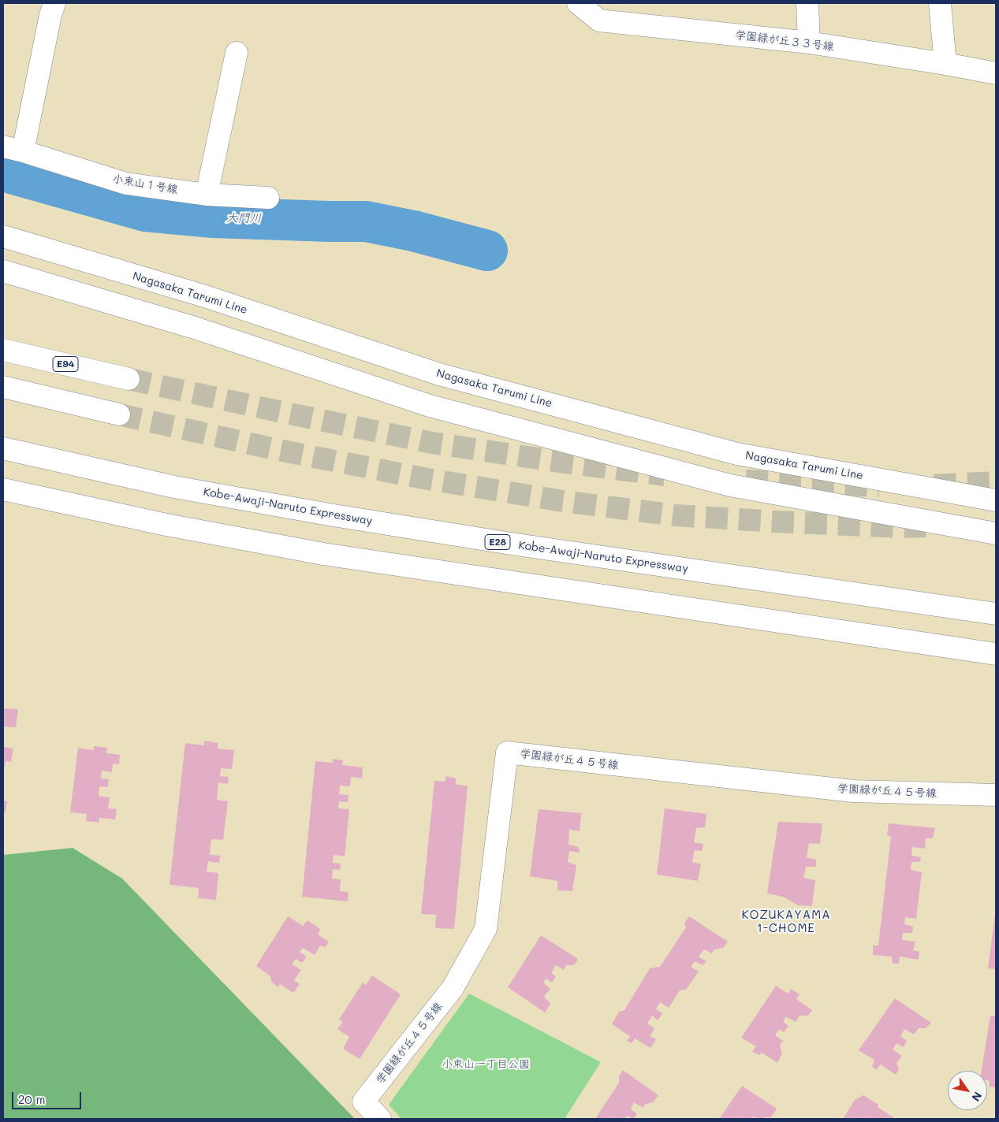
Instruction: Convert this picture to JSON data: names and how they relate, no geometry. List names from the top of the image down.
{
  "streets": {
    "main road": [
      "学園緑が丘３３号線",
      "小束山１号線",
      "Nagasaka Tarumi Line",
      "E94",
      "Kobe-Awaji-Naruto Expressway",
      "E28",
      "学園緑が丘４５号線"
    ]
  },
  "districts": ["KOZUKAYAMA 1-CHOME"],
  "water": ["大門川"],
  "parks": ["小束山一丁目公園"],
  "scale_bar": "20 m",
  "north": "bottom right"
}
